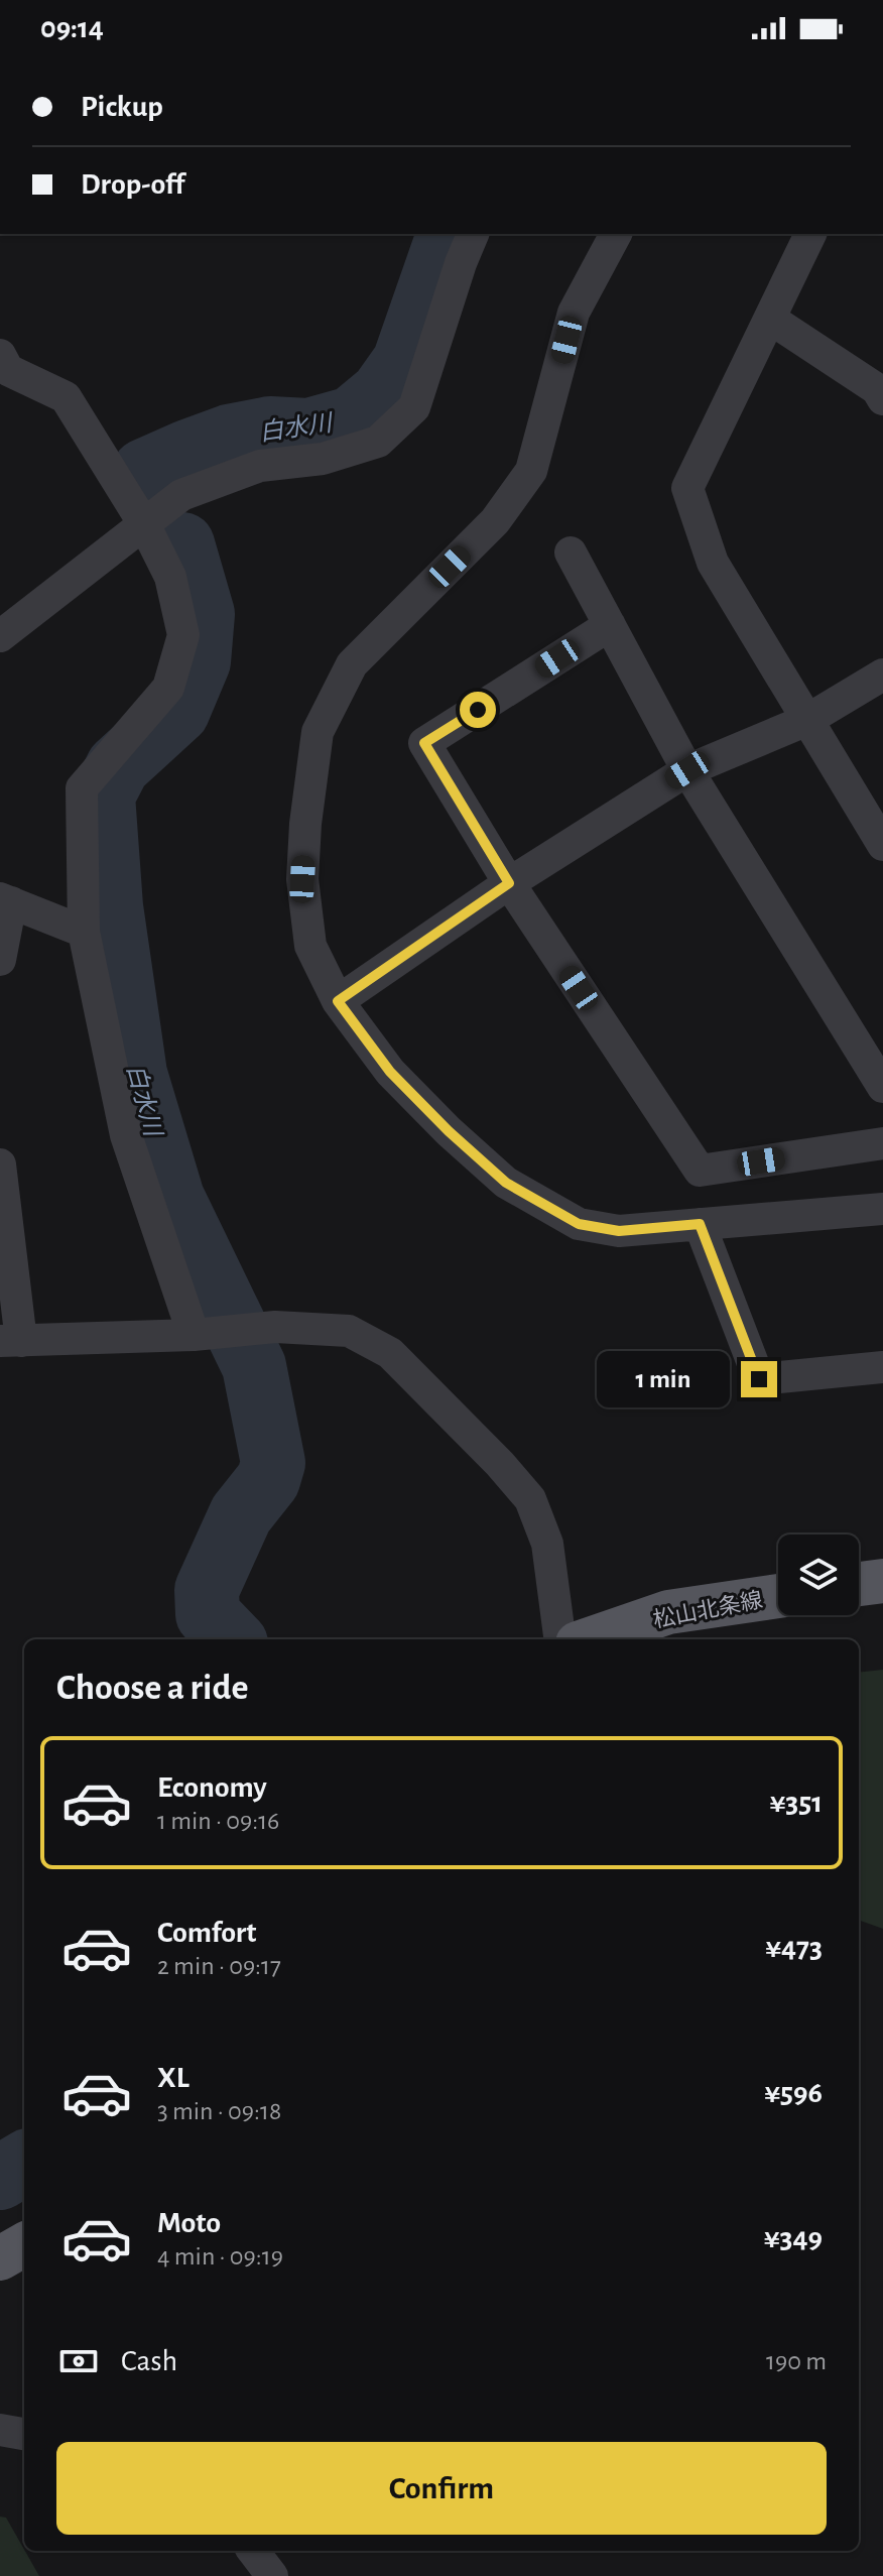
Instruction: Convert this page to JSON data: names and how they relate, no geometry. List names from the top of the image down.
{
  "streets": {
    "main road": ["松山北条線"]
  },
  "water": ["白水川"],
  "page": {
    "status": "09:14",
    "banner": ["Pickup", "Drop-off"],
    "bubble": "1 min",
    "heading": "Choose a ride",
    "list": [
      {
        "name": "Economy",
        "note": "1 min · 09:16",
        "value": "¥351"
      },
      {
        "name": "Comfort",
        "note": "2 min · 09:17",
        "value": "¥473"
      },
      {
        "name": "XL",
        "note": "3 min · 09:18",
        "value": "¥596"
      },
      {
        "name": "Moto",
        "note": "4 min · 09:19",
        "value": "¥349"
      }
    ],
    "pay": ["Cash", "190 m"],
    "buttons": "Confirm"
  }
}
